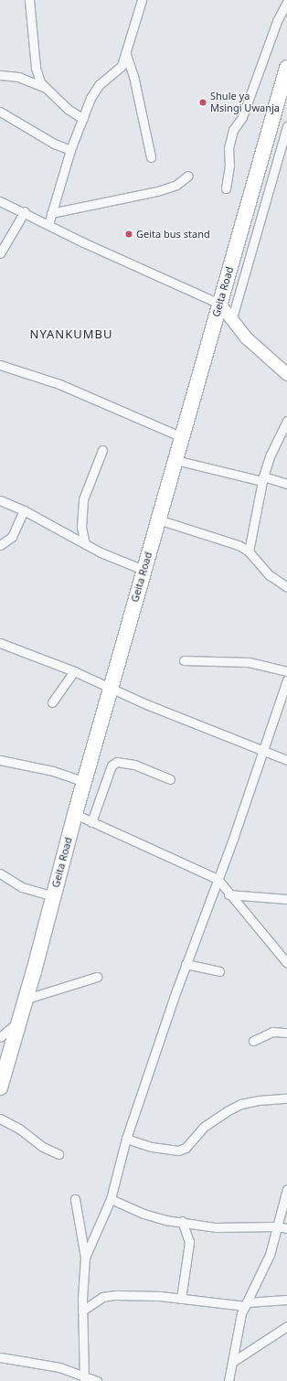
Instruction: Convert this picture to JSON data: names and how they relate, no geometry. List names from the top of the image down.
{
  "streets": {
    "highway": ["Geita Road"]
  },
  "districts": ["NYANKUMBU"],
  "places": ["Shule ya Msingi Uwanja", "Geita bus stand"]
}
